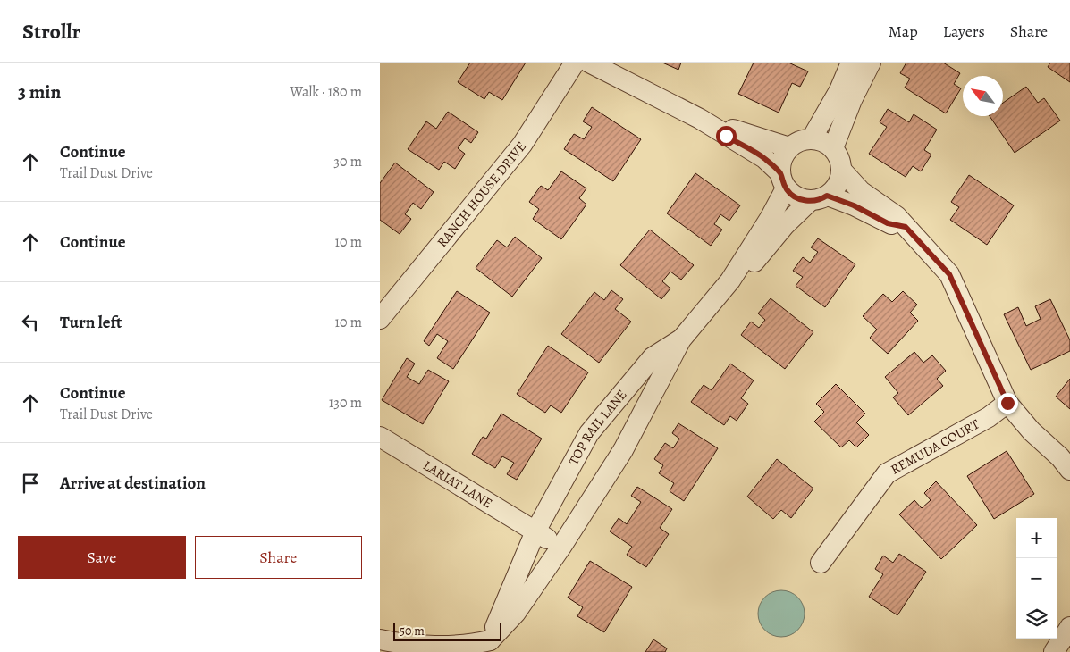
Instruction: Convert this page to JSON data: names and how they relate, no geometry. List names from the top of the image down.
{
  "streets": {
    "street": [
      "RANCH HOUSE DRIVE",
      "TOP RAIL LANE",
      "REMUDA COURT",
      "LARIAT LANE"
    ]
  },
  "crossings": [
    ["TOP RAIL LANE", "LARIAT LANE"]
  ],
  "scale_bar": "50 m",
  "north": "top left",
  "page": {
    "header": "Strollr",
    "nav": ["Map", "Layers", "Share"],
    "heading": ["3 min", "Walk · 180 m"],
    "list": [
      ["Continue", "Trail Dust Drive", "30 m"],
      ["Continue", "10 m"],
      ["Turn left", "10 m"],
      ["Continue", "Trail Dust Drive", "130 m"],
      "Arrive at destination"
    ],
    "map_buttons": ["+", "−"],
    "buttons": ["Save", "Share"],
    "scale": "50 m"
  }
}
